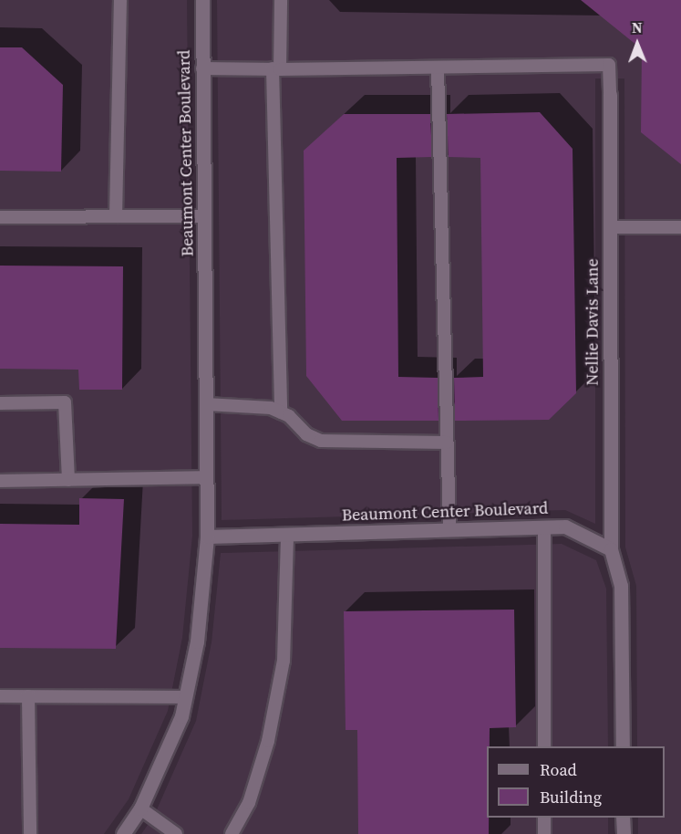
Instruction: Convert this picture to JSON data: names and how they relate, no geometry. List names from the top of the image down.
{
  "streets": {
    "street": ["Beaumont Center Boulevard", "Nellie Davis Lane"]
  },
  "crossings": [
    ["Beaumont Center Boulevard", "Nellie Davis Lane"]
  ],
  "legend": ["Road", "Building"],
  "north": "top"
}
